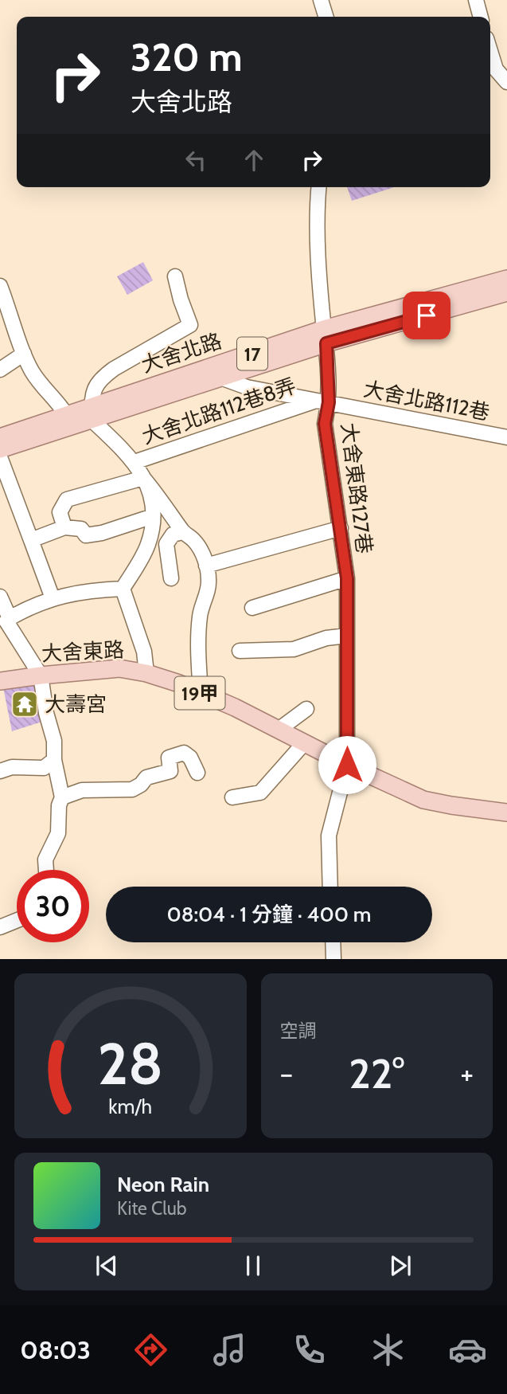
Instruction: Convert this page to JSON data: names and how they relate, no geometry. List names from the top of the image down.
{
  "streets": {
    "main road": [
      "大舍北路",
      "17",
      "大舍東路",
      "19甲"
    ],
    "street": ["大舍北路112巷", "大舍北路112巷8弄", "大舍東路127巷"]
  },
  "crossings": [
    ["大舍北路", "大舍北路112巷"],
    ["大舍北路", "大舍東路127巷"],
    ["大舍北路112巷", "大舍北路112巷8弄"],
    ["大舍北路112巷", "大舍東路127巷"],
    ["大舍北路112巷8弄", "大舍東路127巷"],
    ["大舍東路127巷", "大舍東路"]
  ],
  "places": {
    "temple": ["大壽宮"]
  },
  "page": {
    "turn": ["320 m", "大舍北路"],
    "limit": "30",
    "trip": "08:04 · 1 分鐘 · 400 m",
    "tile": "空調",
    "heat": ["−", "22°", "+"],
    "song": ["Neon Rain", "Kite Club"],
    "tabs": "08:03",
    "gauge": ["28", "km/h"]
  }
}
